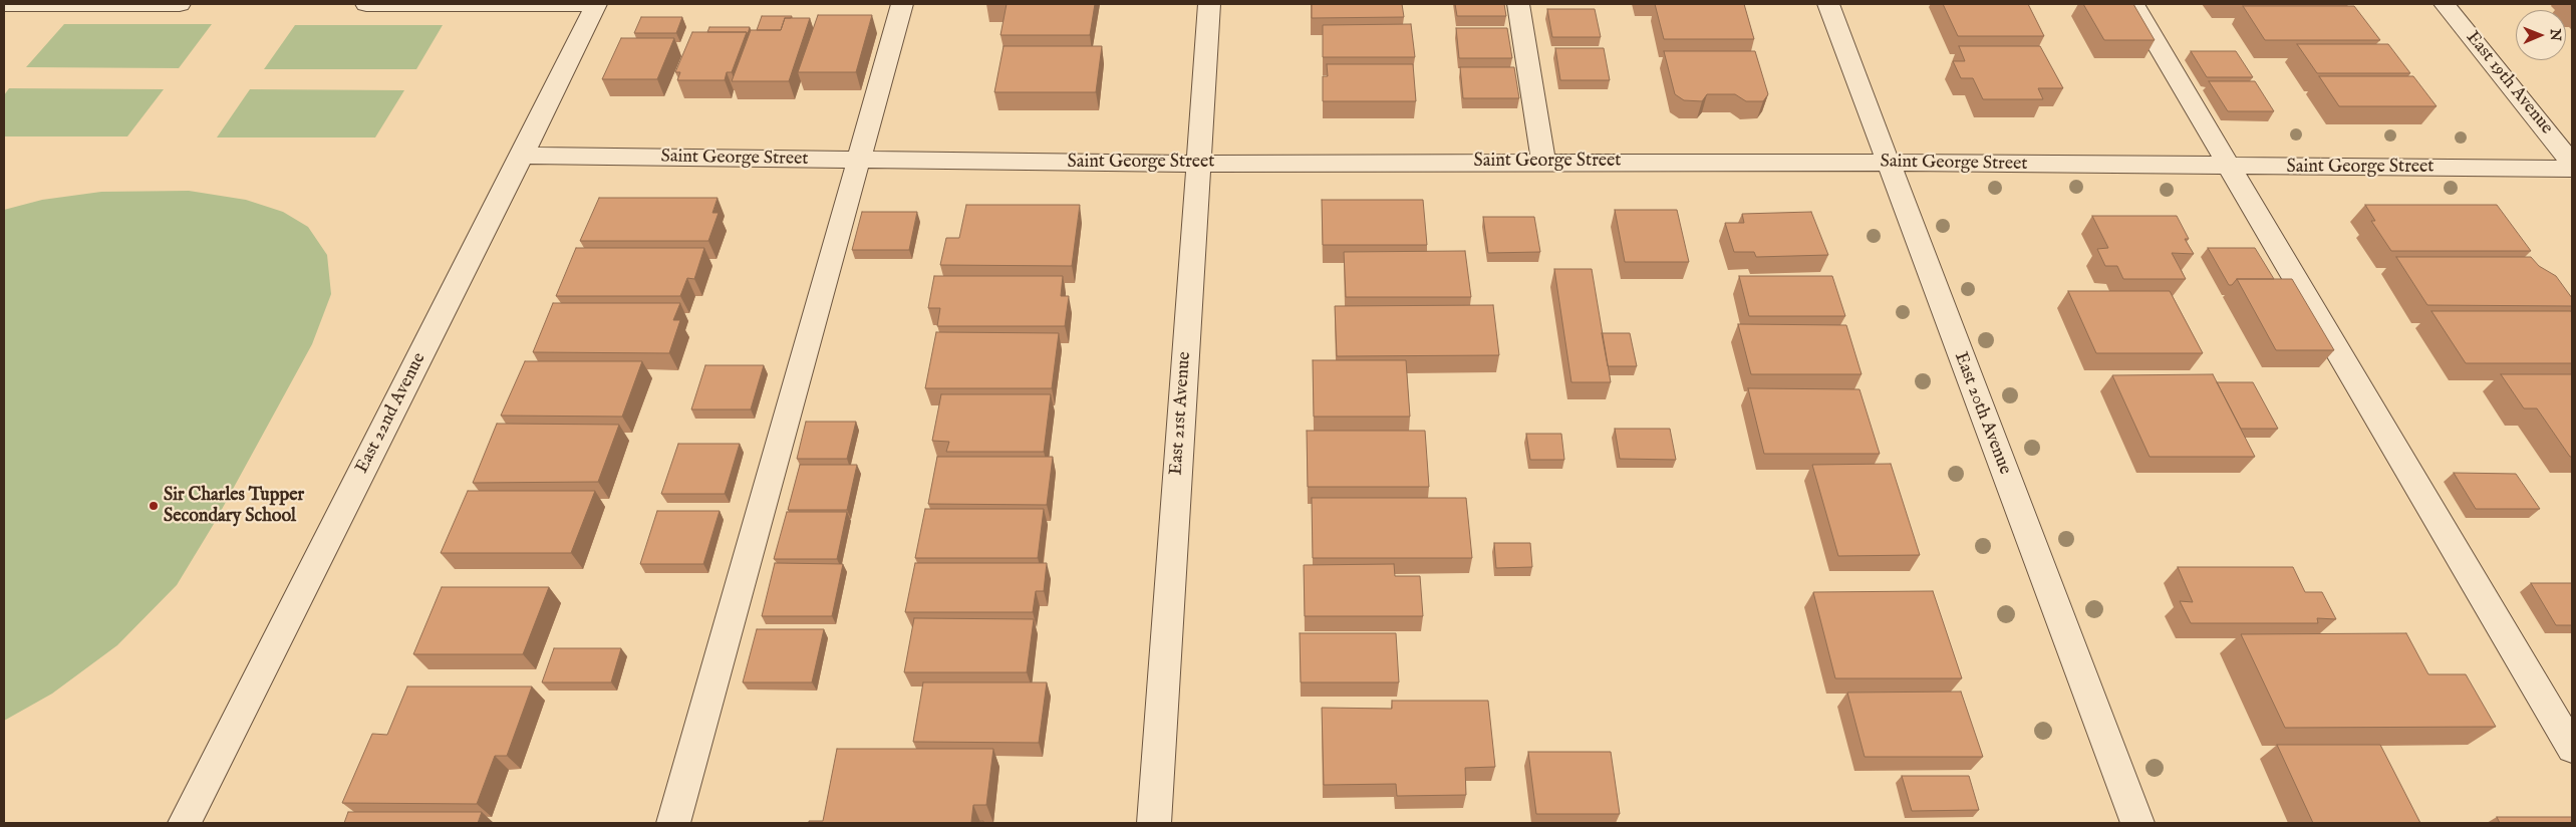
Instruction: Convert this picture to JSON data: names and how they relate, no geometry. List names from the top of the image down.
{
  "streets": {
    "street": [
      "East 19th Avenue",
      "Saint George Street",
      "East 22nd Avenue",
      "East 21st Avenue",
      "East 20th Avenue"
    ]
  },
  "crossings": [
    ["Saint George Street", "East 22nd Avenue"],
    ["Saint George Street", "East 21st Avenue"],
    ["Saint George Street", "East 20th Avenue"]
  ],
  "places": ["Sir Charles Tupper Secondary School"],
  "north": "right"
}
